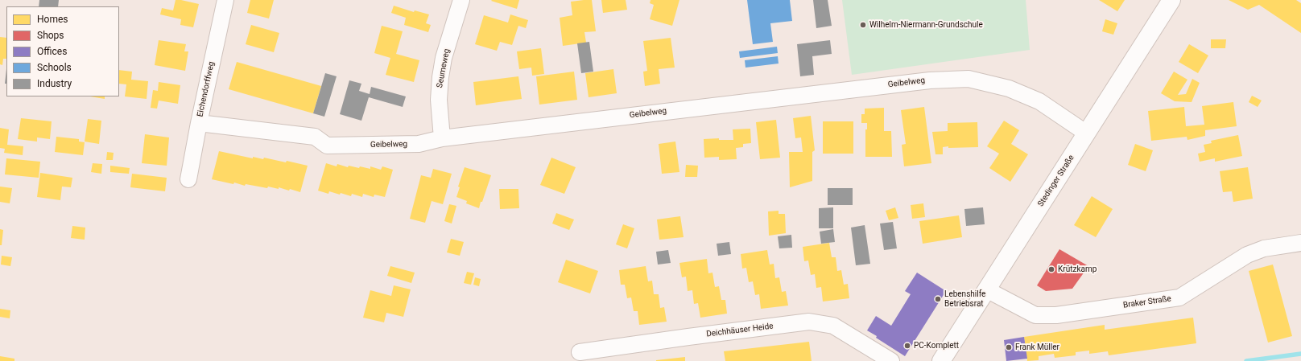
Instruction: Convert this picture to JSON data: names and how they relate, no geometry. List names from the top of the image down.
{
  "streets": {
    "main road": ["Stedinger Straße"],
    "street": [
      "Seumeweg",
      "Geibelweg",
      "Eichendorffweg",
      "Braker Straße",
      "Deichhäuser Heide"
    ]
  },
  "crossings": [
    ["Seumeweg", "Geibelweg"],
    ["Geibelweg", "Eichendorffweg"],
    ["Geibelweg", "Stedinger Straße"],
    ["Stedinger Straße", "Braker Straße"]
  ],
  "places": [
    "Wilhelm-Niermann-Grundschule",
    "Krützkamp",
    "Lebenshilfe Betriebsrat",
    "PC-Komplett",
    "Frank Müller"
  ],
  "legend": [
    "Homes",
    "Shops",
    "Offices",
    "Schools",
    "Industry"
  ]
}
